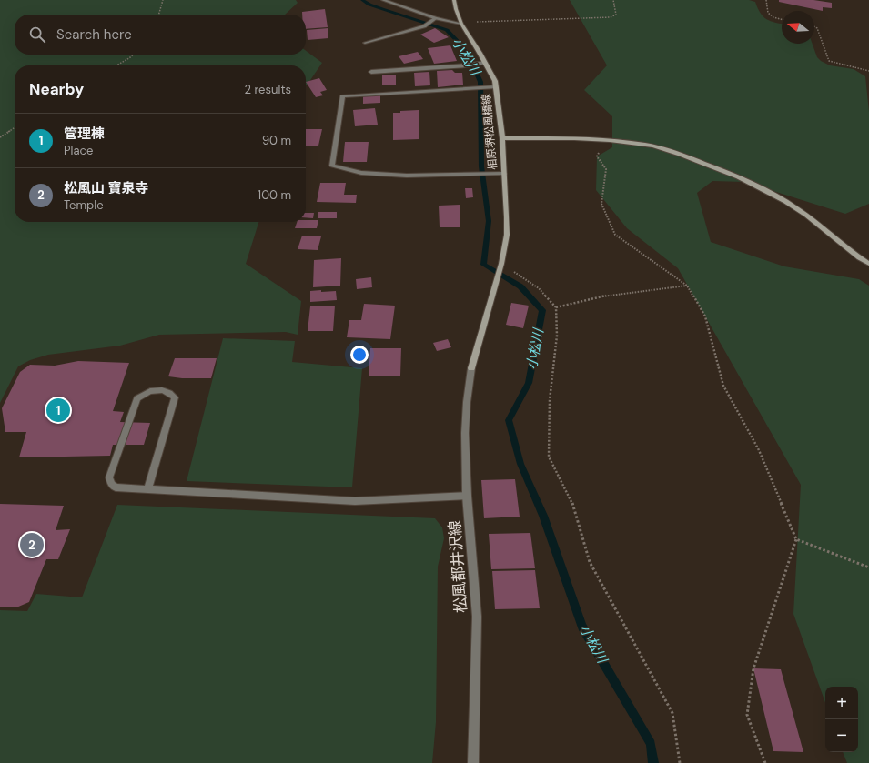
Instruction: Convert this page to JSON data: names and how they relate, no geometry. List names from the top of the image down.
{
  "streets": {
    "street": ["相原堺松風橋線", "松風都井沢線"]
  },
  "crossings": [
    ["相原堺松風橋線", "松風都井沢線"]
  ],
  "water": ["小松川"],
  "north": "left",
  "page": {
    "search": "Search here",
    "heading": ["Nearby", "2 results"],
    "list": [
      {
        "mark": "1",
        "name": "管理棟",
        "note": "Place",
        "value": "90 m"
      },
      {
        "mark": "2",
        "name": "松風山 寶泉寺",
        "note": "Temple",
        "value": "100 m"
      }
    ],
    "pins": ["1", "2"],
    "map_buttons": ["+", "−"]
  }
}
